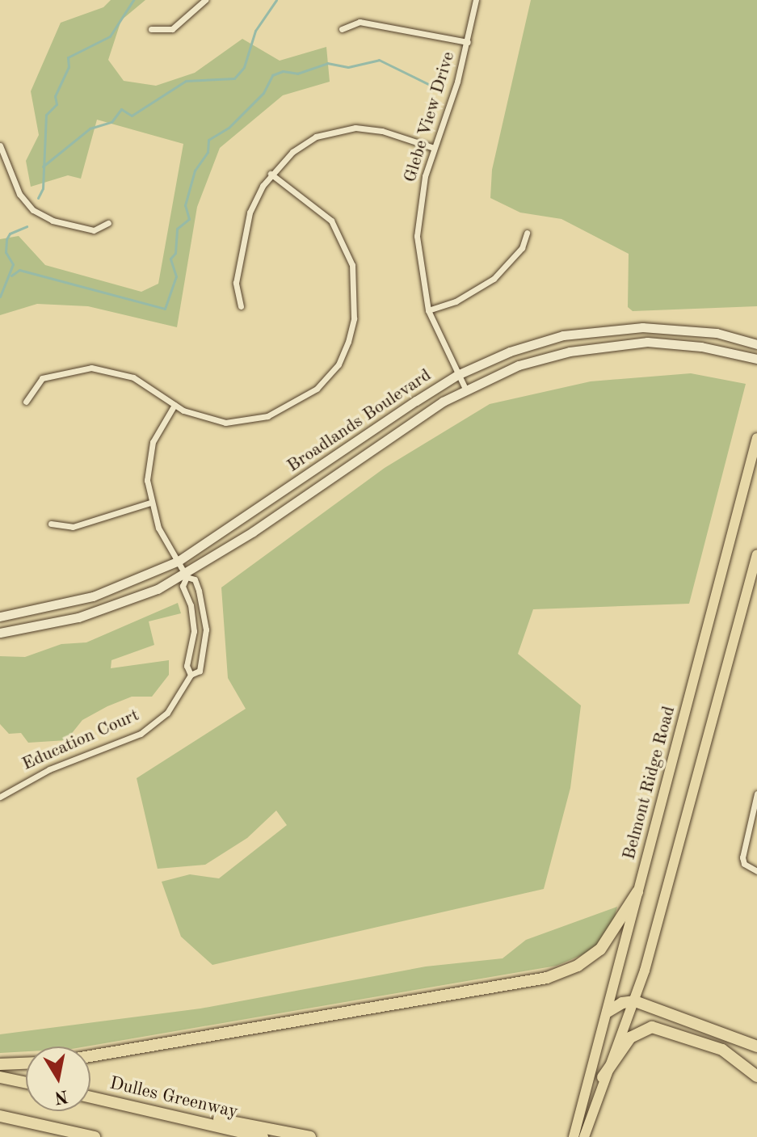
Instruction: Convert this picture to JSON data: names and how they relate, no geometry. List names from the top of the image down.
{
  "streets": {
    "highway": ["Dulles Greenway"],
    "main road": ["Broadlands Boulevard", "Belmont Ridge Road"],
    "street": ["Glebe View Drive", "Education Court"]
  },
  "crossings": [
    ["Glebe View Drive", "Broadlands Boulevard"],
    ["Broadlands Boulevard", "Education Court"]
  ],
  "north": "bottom"
}
